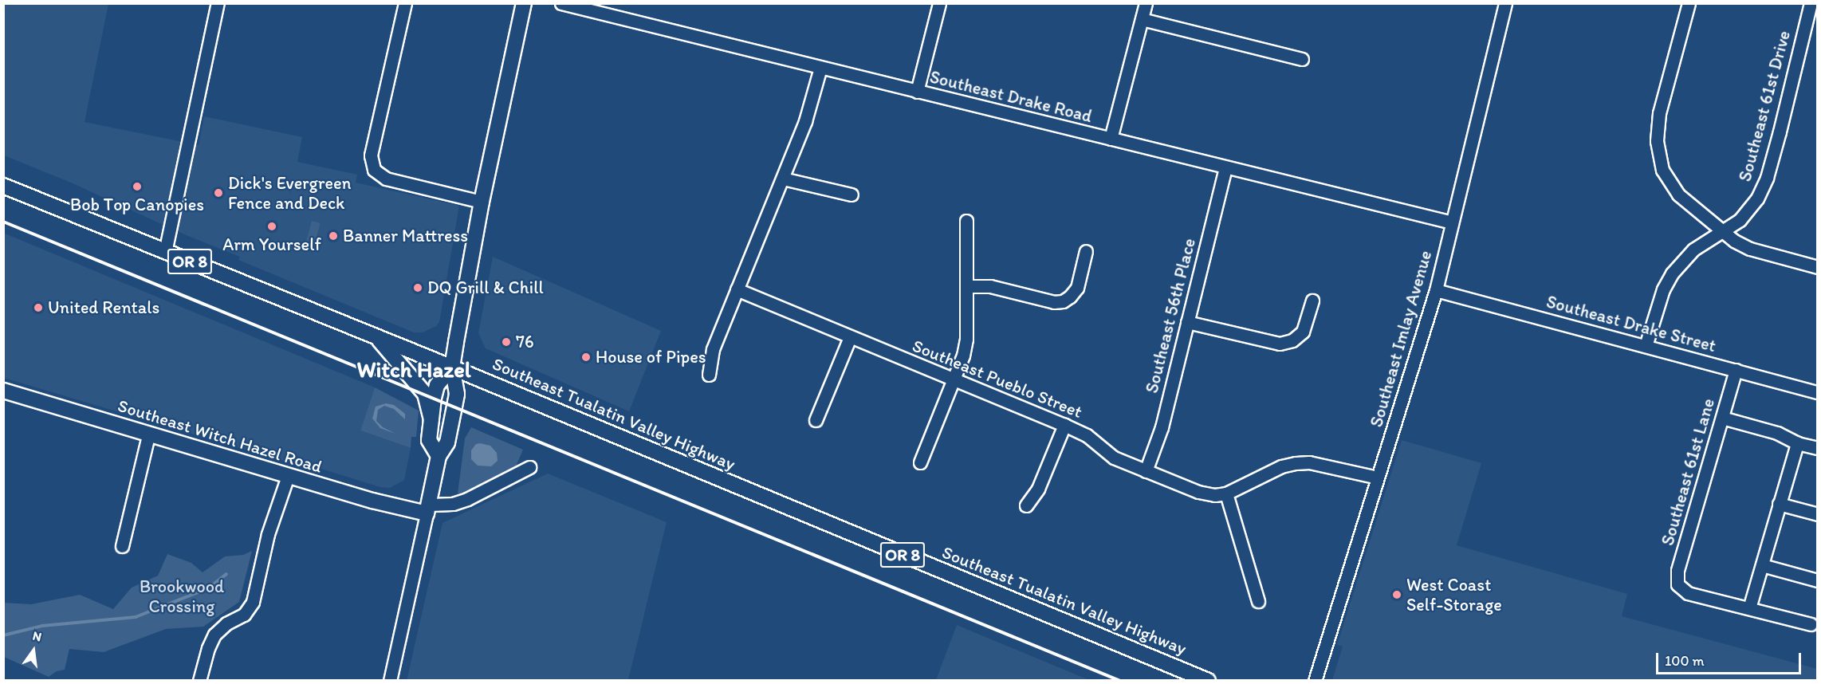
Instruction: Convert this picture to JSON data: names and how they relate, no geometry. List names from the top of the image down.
{
  "streets": {
    "main road": ["OR 8", "Southeast Tualatin Valley Highway", "Southeast Witch Hazel Road"],
    "street": [
      "Southeast Drake Road",
      "Southeast 61st Drive",
      "Southeast 56th Place",
      "Southeast Drake Street",
      "Southeast Imlay Avenue",
      "Southeast Pueblo Street",
      "Southeast 61st Lane"
    ]
  },
  "crossings": [
    ["Southeast Drake Road", "Southeast 56th Place"],
    ["Southeast Drake Road", "Southeast Imlay Avenue"],
    ["Southeast 61st Drive", "Southeast Drake Street"],
    ["Southeast 56th Place", "Southeast Pueblo Street"],
    ["Southeast Drake Street", "Southeast Imlay Avenue"],
    ["Southeast Drake Street", "Southeast 61st Lane"]
  ],
  "districts": ["Witch Hazel"],
  "parks": ["Brookwood Crossing"],
  "places": [
    "Bob Top Canopies",
    "Dick's Evergreen Fence and Deck",
    "Arm Yourself",
    "Banner Mattress",
    "DQ Grill & Chill",
    "United Rentals",
    "76",
    "House of Pipes",
    "West Coast Self-Storage"
  ],
  "scale_bar": "100 m",
  "north": "top"
}
